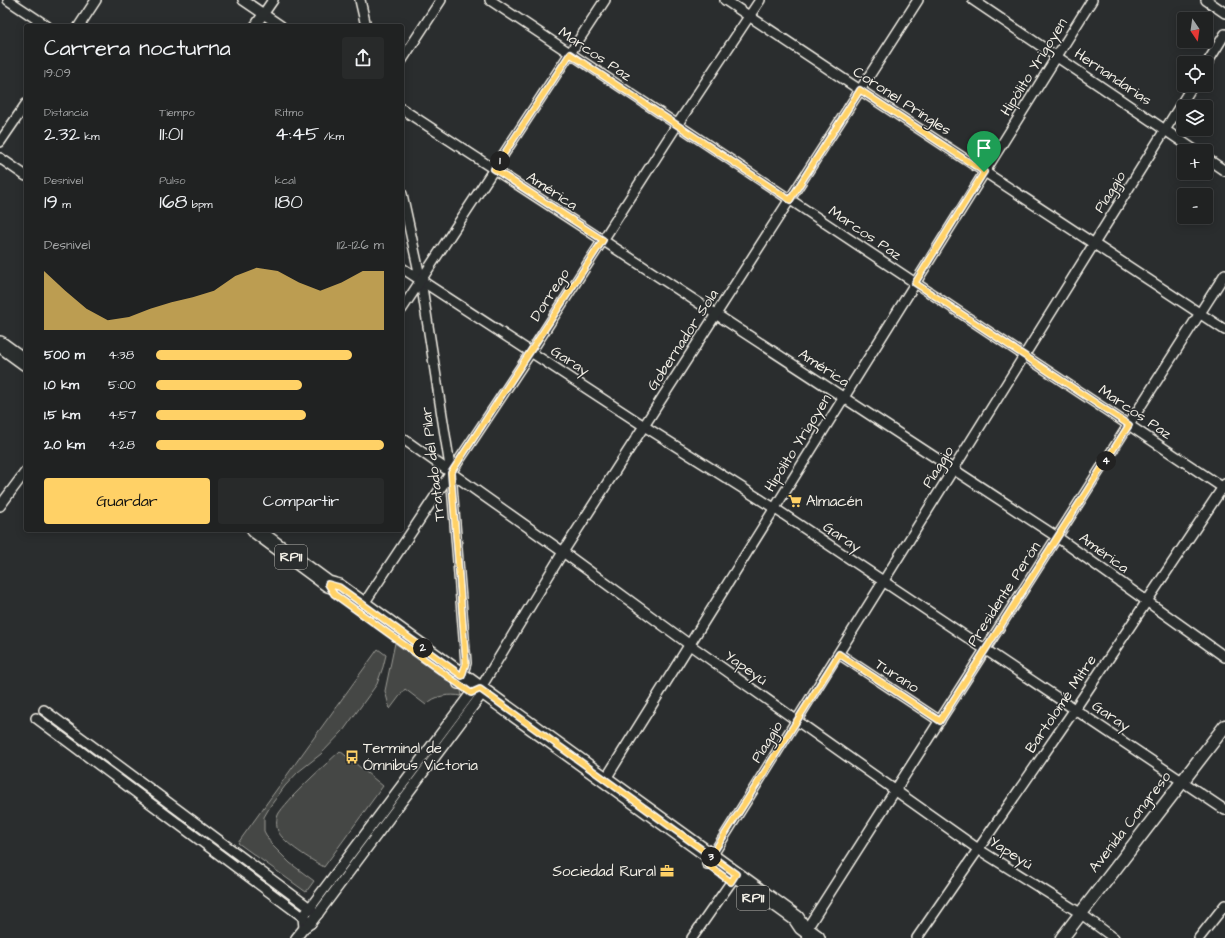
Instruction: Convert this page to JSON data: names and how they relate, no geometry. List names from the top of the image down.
{
  "streets": {
    "main road": ["RP11"],
    "street": [
      "Marcos Paz",
      "Hipólito Yrigoyen",
      "Hernandarias",
      "Coronel Pringles",
      "América",
      "Piaggio",
      "Dorrego",
      "Gobernador Sola",
      "Garay",
      "Tratado del Pilar",
      "Presidente Perón",
      "Yapeyú",
      "Turano",
      "Bartolomé Mitre",
      "Avenida Congreso"
    ]
  },
  "crossings": [
    ["Marcos Paz", "Hipólito Yrigoyen"],
    ["Marcos Paz", "Piaggio"],
    ["Marcos Paz", "Dorrego"],
    ["Marcos Paz", "Gobernador Sola"],
    ["Marcos Paz", "Presidente Perón"],
    ["Marcos Paz", "Bartolomé Mitre"],
    ["Hipólito Yrigoyen", "Hernandarias"],
    ["Hipólito Yrigoyen", "Coronel Pringles"],
    ["Hipólito Yrigoyen", "América"],
    ["Hipólito Yrigoyen", "Garay"],
    ["Hipólito Yrigoyen", "RP11"],
    ["Hipólito Yrigoyen", "Yapeyú"],
    ["Hernandarias", "Piaggio"],
    ["Coronel Pringles", "Piaggio"],
    ["Coronel Pringles", "Dorrego"],
    ["Coronel Pringles", "Gobernador Sola"],
    ["Coronel Pringles", "Presidente Perón"],
    ["América", "Piaggio"],
    ["América", "Dorrego"],
    ["América", "Gobernador Sola"],
    ["América", "Presidente Perón"],
    ["América", "Bartolomé Mitre"],
    ["Piaggio", "Garay"],
    ["Piaggio", "RP11"],
    ["Piaggio", "Yapeyú"],
    ["Piaggio", "Turano"],
    ["Dorrego", "Garay"],
    ["Dorrego", "Tratado del Pilar"],
    ["Dorrego", "RP11"],
    ["Dorrego", "Yapeyú"],
    ["Gobernador Sola", "Garay"],
    ["Gobernador Sola", "RP11"],
    ["Gobernador Sola", "Yapeyú"],
    ["Garay", "Tratado del Pilar"],
    ["Garay", "Presidente Perón"],
    ["Garay", "Bartolomé Mitre"],
    ["Garay", "Avenida Congreso"],
    ["Tratado del Pilar", "RP11"],
    ["Tratado del Pilar", "Yapeyú"],
    ["RP11", "Presidente Perón"],
    ["Presidente Perón", "Yapeyú"],
    ["Presidente Perón", "Turano"],
    ["Yapeyú", "Bartolomé Mitre"],
    ["Yapeyú", "Avenida Congreso"]
  ],
  "places": {
    "supermarket": ["Almacén"],
    "bus stop": ["Terminal de Ómnibus Victoria"],
    "office": ["Sociedad Rural"]
  },
  "north": "bottom",
  "page": {
    "map_buttons": ["+", "−"],
    "heading": ["Carrera nocturna", "19:09"],
    "stats": [
      ["Distancia", "2.32 km"],
      ["Tiempo", "11:01"],
      ["Ritmo", "4:45 /km"],
      ["Desnivel", "19 m"],
      ["Pulso", "168 bpm"],
      ["kcal", "180"]
    ],
    "pins": [
      "1",
      "4",
      "2",
      "3"
    ],
    "chart": ["Desnivel", "112–126 m"],
    "list": [
      {
        "name": "500 m",
        "note": "4:38"
      },
      {
        "name": "1.0 km",
        "note": "5:00"
      },
      {
        "name": "1.5 km",
        "note": "4:57"
      },
      {
        "name": "2.0 km",
        "note": "4:28"
      }
    ],
    "buttons": ["Guardar", "Compartir"]
  }
}
